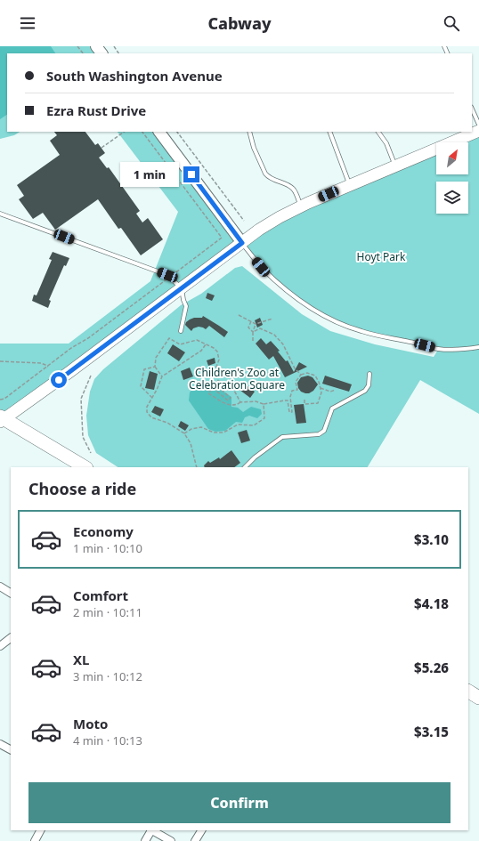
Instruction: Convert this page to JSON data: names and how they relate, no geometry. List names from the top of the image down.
{
  "parks": ["Hoyt Park", "Children's Zoo at Celebration Square"],
  "north": "top right",
  "page": {
    "header": "Cabway",
    "banner": ["South Washington Avenue", "Ezra Rust Drive"],
    "bubble": "1 min",
    "heading": "Choose a ride",
    "list": [
      {
        "name": "Economy",
        "note": "1 min · 10:10",
        "value": "$3.10"
      },
      {
        "name": "Comfort",
        "note": "2 min · 10:11",
        "value": "$4.18"
      },
      {
        "name": "XL",
        "note": "3 min · 10:12",
        "value": "$5.26"
      },
      {
        "name": "Moto",
        "note": "4 min · 10:13",
        "value": "$3.15"
      }
    ],
    "buttons": "Confirm"
  }
}
